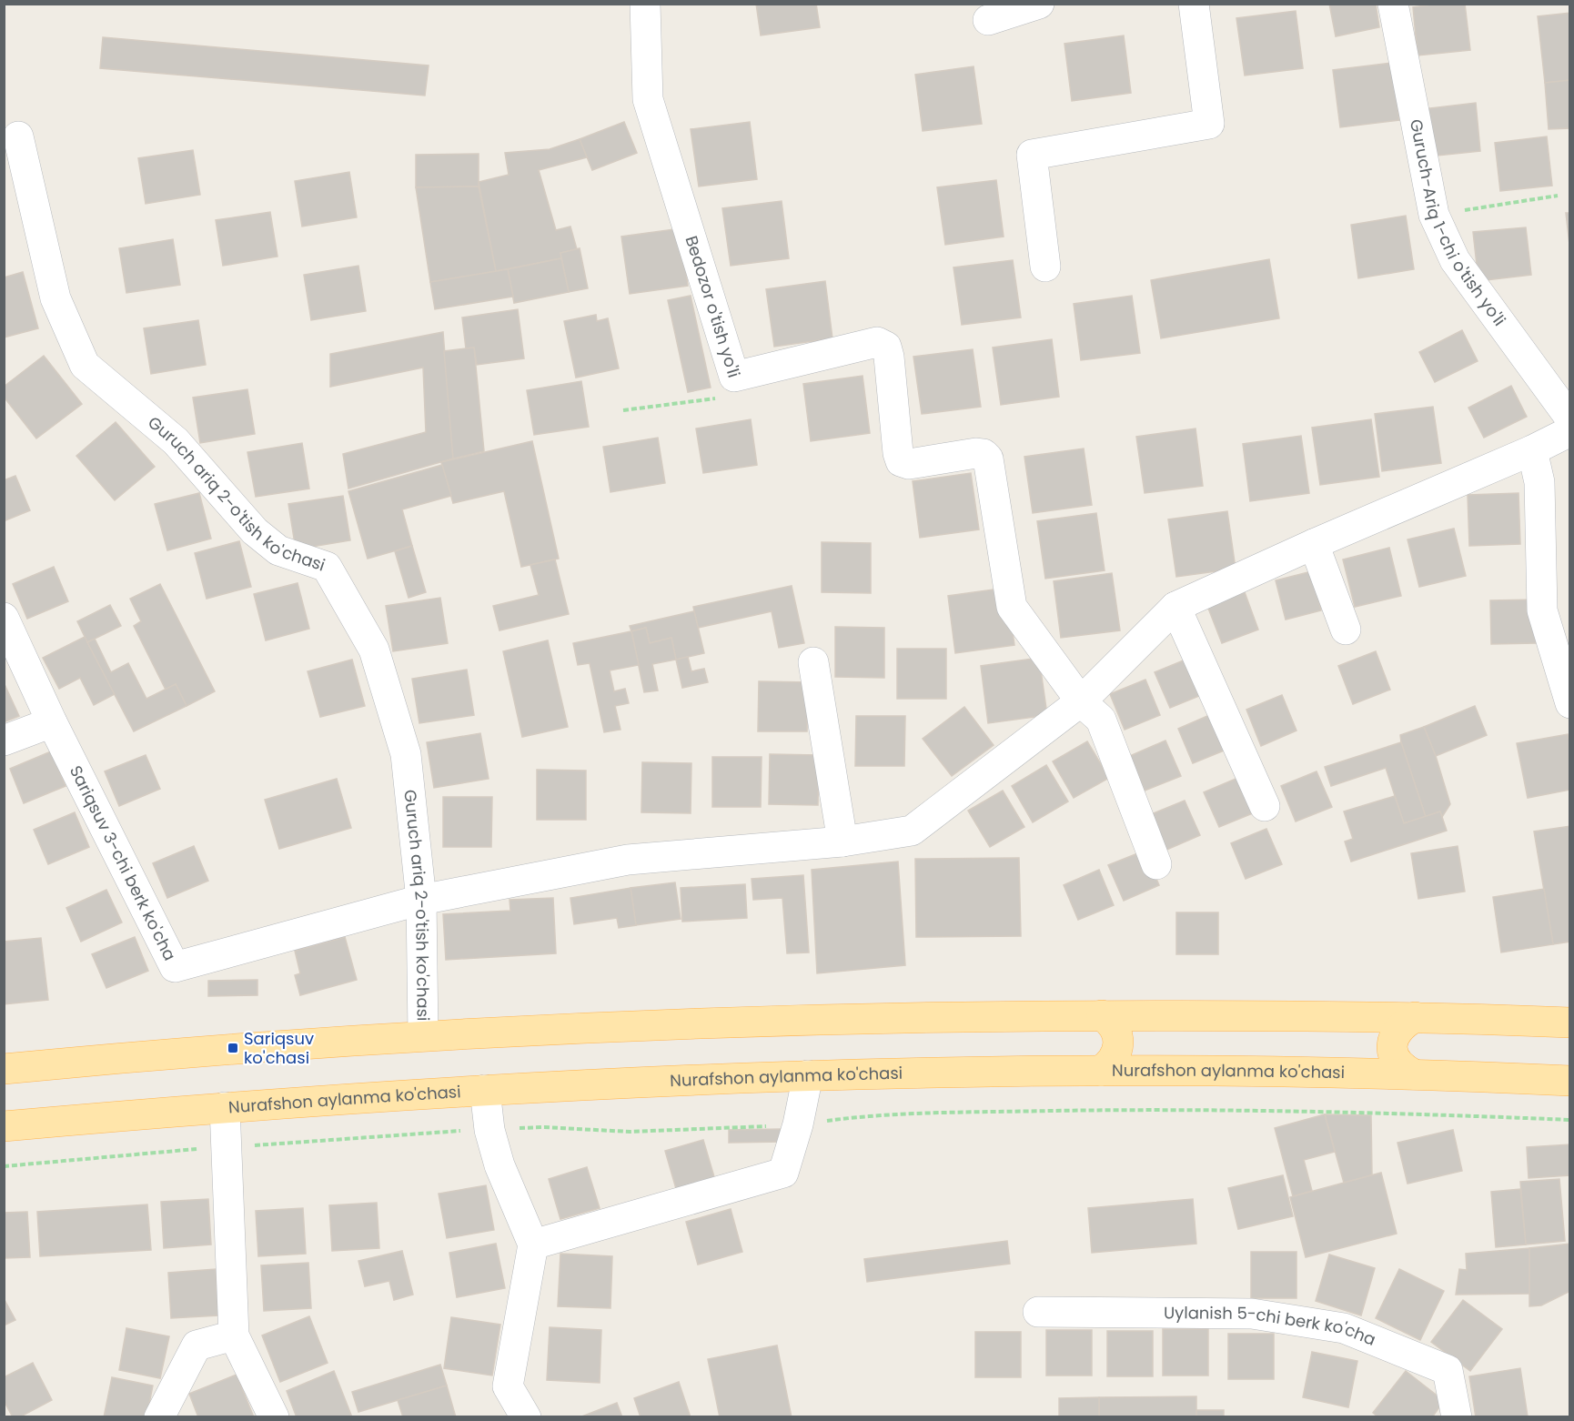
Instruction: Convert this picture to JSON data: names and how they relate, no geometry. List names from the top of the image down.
{
  "streets": {
    "main road": ["Nurafshon aylanma ko'chasi"],
    "street": [
      "Guruch-Ariq 1-chi o'tish yo'li",
      "Bedozor o'tish yo'li",
      "Guruch ariq 2-o'tish ko'chasi",
      "Sariqsuv 3-chi berk ko'cha",
      "Uylanish 5-chi berk ko'cha"
    ]
  },
  "crossings": [
    ["Guruch ariq 2-o'tish ko'chasi", "Sariqsuv 3-chi berk ko'cha"]
  ],
  "places": {
    "transit": ["Sariqsuv ko'chasi"]
  }
}
